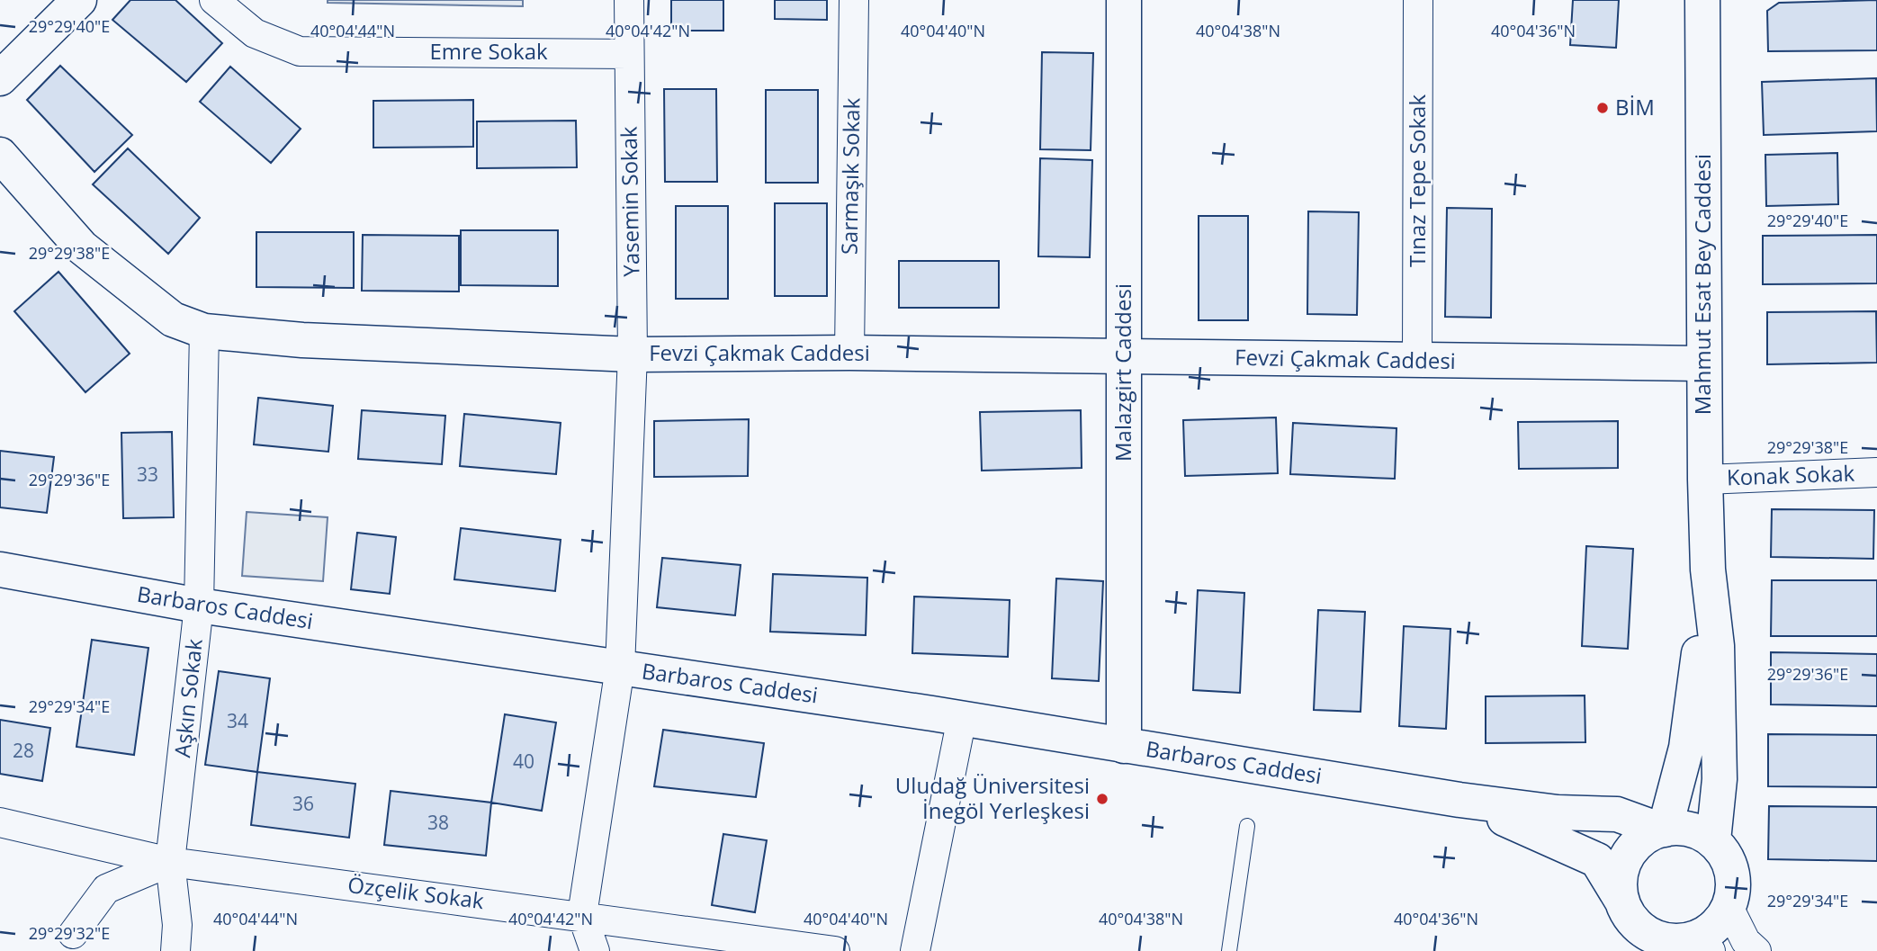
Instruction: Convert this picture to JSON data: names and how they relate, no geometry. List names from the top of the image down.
{
  "streets": {
    "main road": [
      "Mahmut Esat Bey Caddesi",
      "Fevzi Çakmak Caddesi",
      "Malazgirt Caddesi",
      "Barbaros Caddesi"
    ],
    "street": [
      "Emre Sokak",
      "Sarmaşık Sokak",
      "Tınaz Tepe Sokak",
      "Yasemin Sokak",
      "Konak Sokak",
      "Aşkın Sokak",
      "Özçelik Sokak"
    ]
  },
  "crossings": [
    ["Emre Sokak", "Yasemin Sokak"],
    ["Sarmaşık Sokak", "Fevzi Çakmak Caddesi"],
    ["Tınaz Tepe Sokak", "Fevzi Çakmak Caddesi"],
    ["Yasemin Sokak", "Fevzi Çakmak Caddesi"],
    ["Yasemin Sokak", "Barbaros Caddesi"],
    ["Yasemin Sokak", "Özçelik Sokak"],
    ["Mahmut Esat Bey Caddesi", "Fevzi Çakmak Caddesi"],
    ["Mahmut Esat Bey Caddesi", "Konak Sokak"],
    ["Fevzi Çakmak Caddesi", "Malazgirt Caddesi"],
    ["Fevzi Çakmak Caddesi", "Aşkın Sokak"],
    ["Malazgirt Caddesi", "Barbaros Caddesi"],
    ["Barbaros Caddesi", "Aşkın Sokak"],
    ["Aşkın Sokak", "Özçelik Sokak"]
  ],
  "places": ["BİM", "Uludağ Üniversitesi İnegöl Yerleşkesi"],
  "house_numbers": [
    "33",
    "34",
    "28",
    "40",
    "36",
    "38"
  ],
  "coordinates": [
    "29°29'40\"E",
    "40°04'44\"N",
    "40°04'42\"N",
    "40°04'40\"N",
    "40°04'38\"N",
    "40°04'36\"N",
    "29°29'38\"E",
    "29°29'36\"E",
    "29°29'34\"E",
    "29°29'32\"E"
  ]
}
